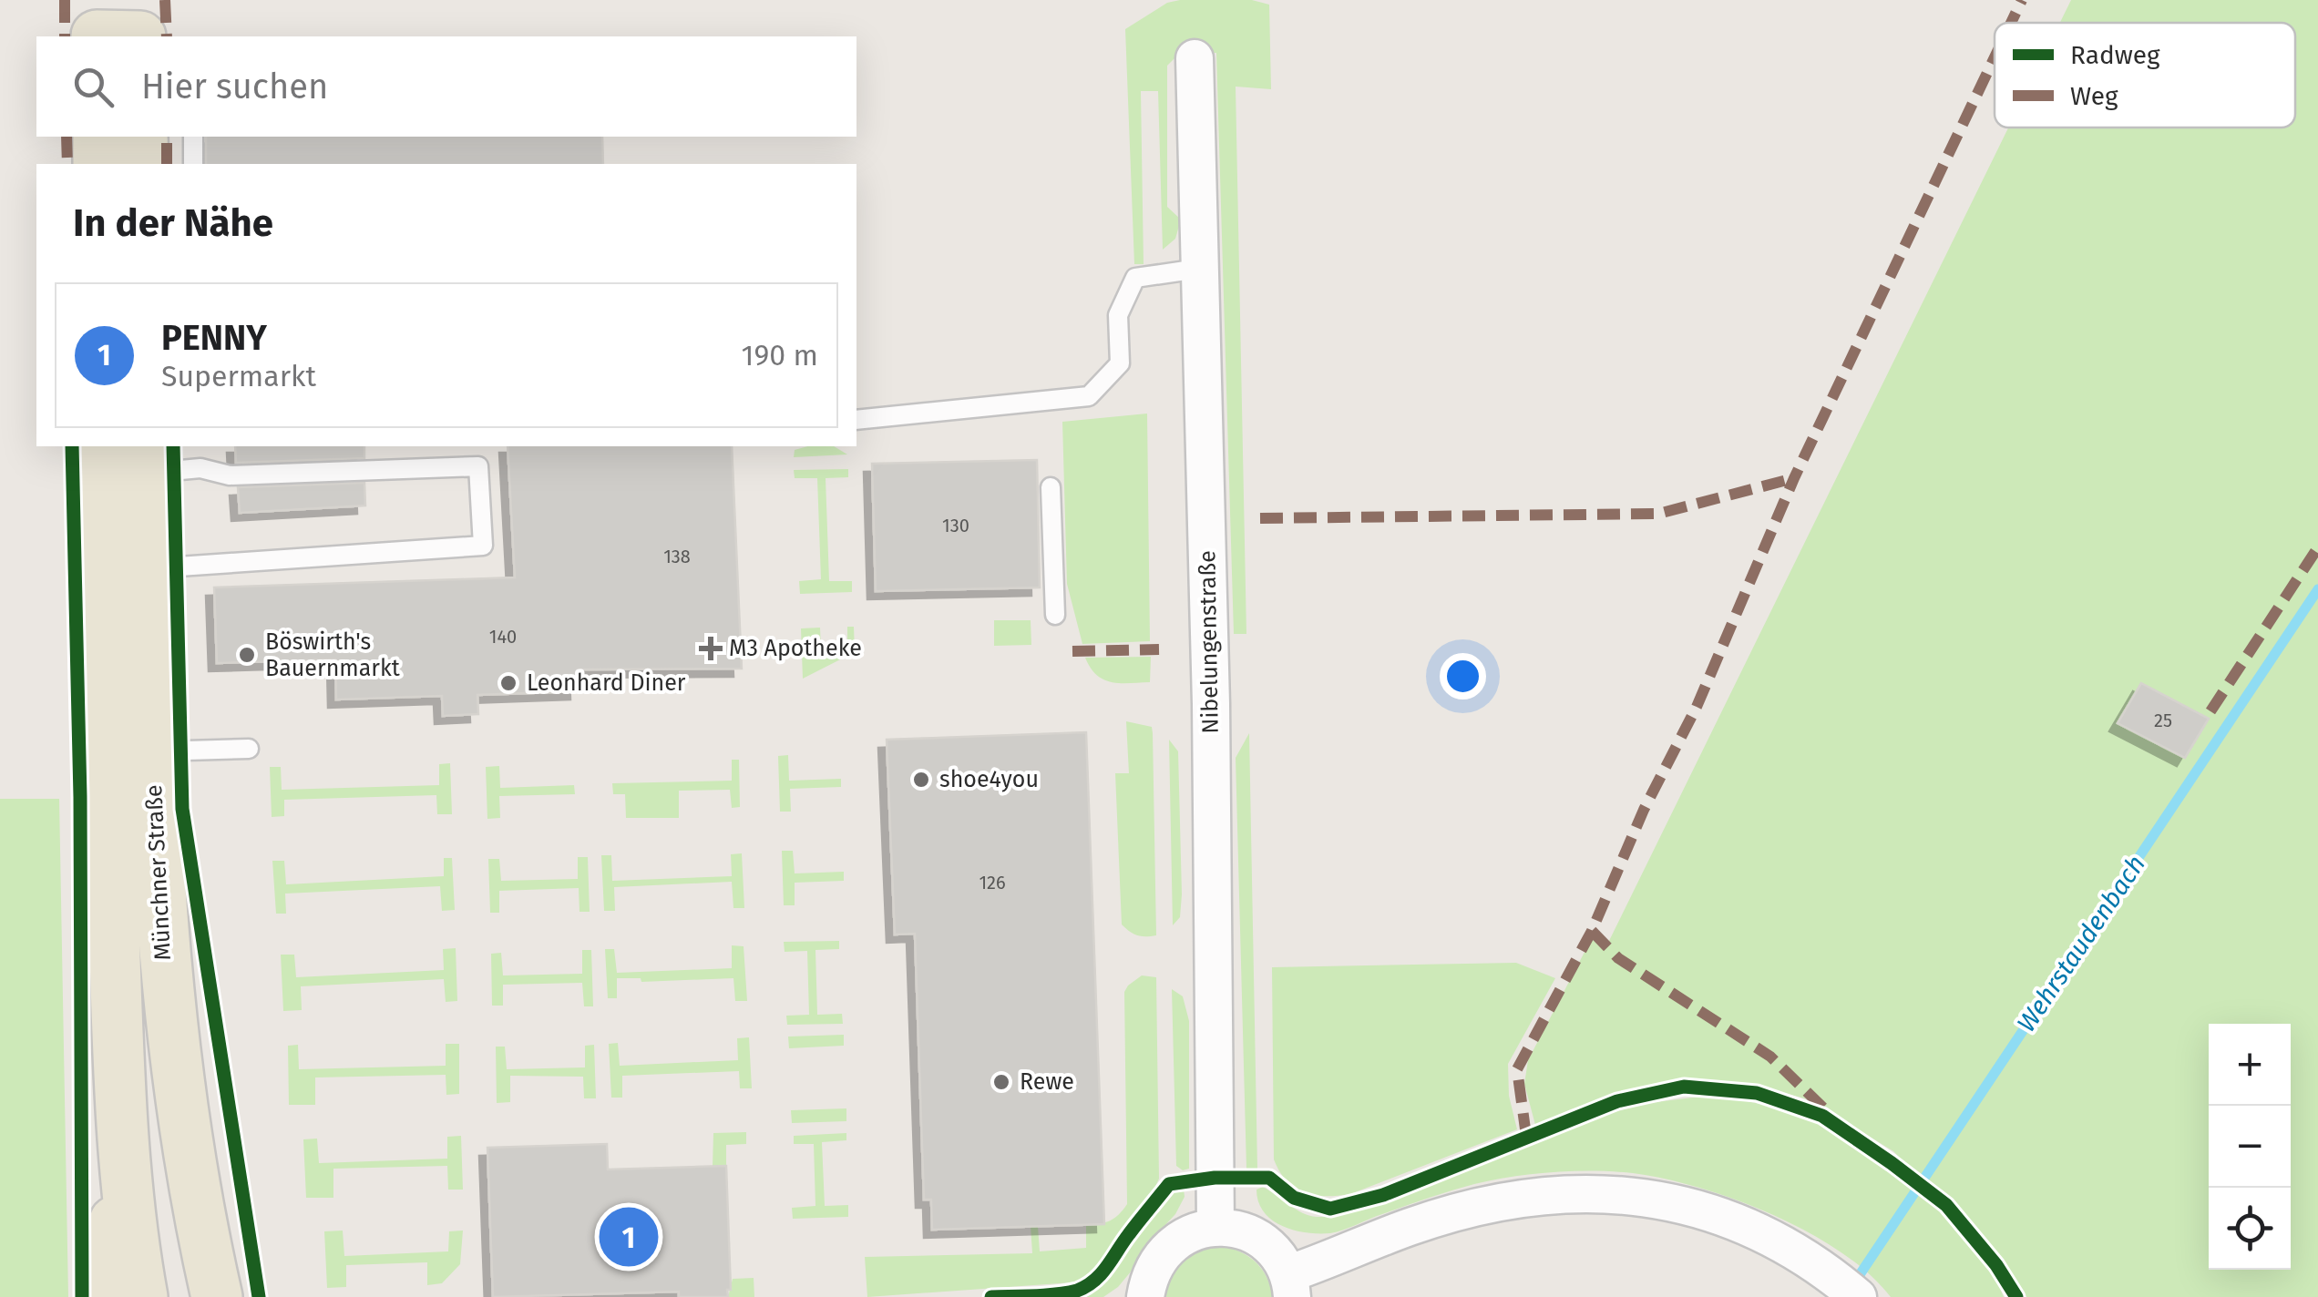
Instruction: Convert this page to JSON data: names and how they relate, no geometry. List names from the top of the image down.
{
  "streets": {
    "main road": ["Münchner Straße"],
    "street": ["Nibelungenstraße"]
  },
  "water": ["Wehrstaudenbach"],
  "places": {
    "health": ["M3 Apotheke"],
    "other": [
      "Böswirth's Bauernmarkt",
      "Leonhard Diner",
      "shoe4you",
      "Rewe"
    ]
  },
  "house_numbers": [
    "130",
    "138",
    "140",
    "25",
    "126"
  ],
  "legend": ["Radweg", "Weg"],
  "page": {
    "search": "Hier suchen",
    "heading": "In der Nähe",
    "list": [
      {
        "mark": "1",
        "name": "PENNY",
        "note": "Supermarkt",
        "value": "190 m"
      }
    ],
    "map_buttons": ["+", "−"],
    "pins": "1"
  }
}
